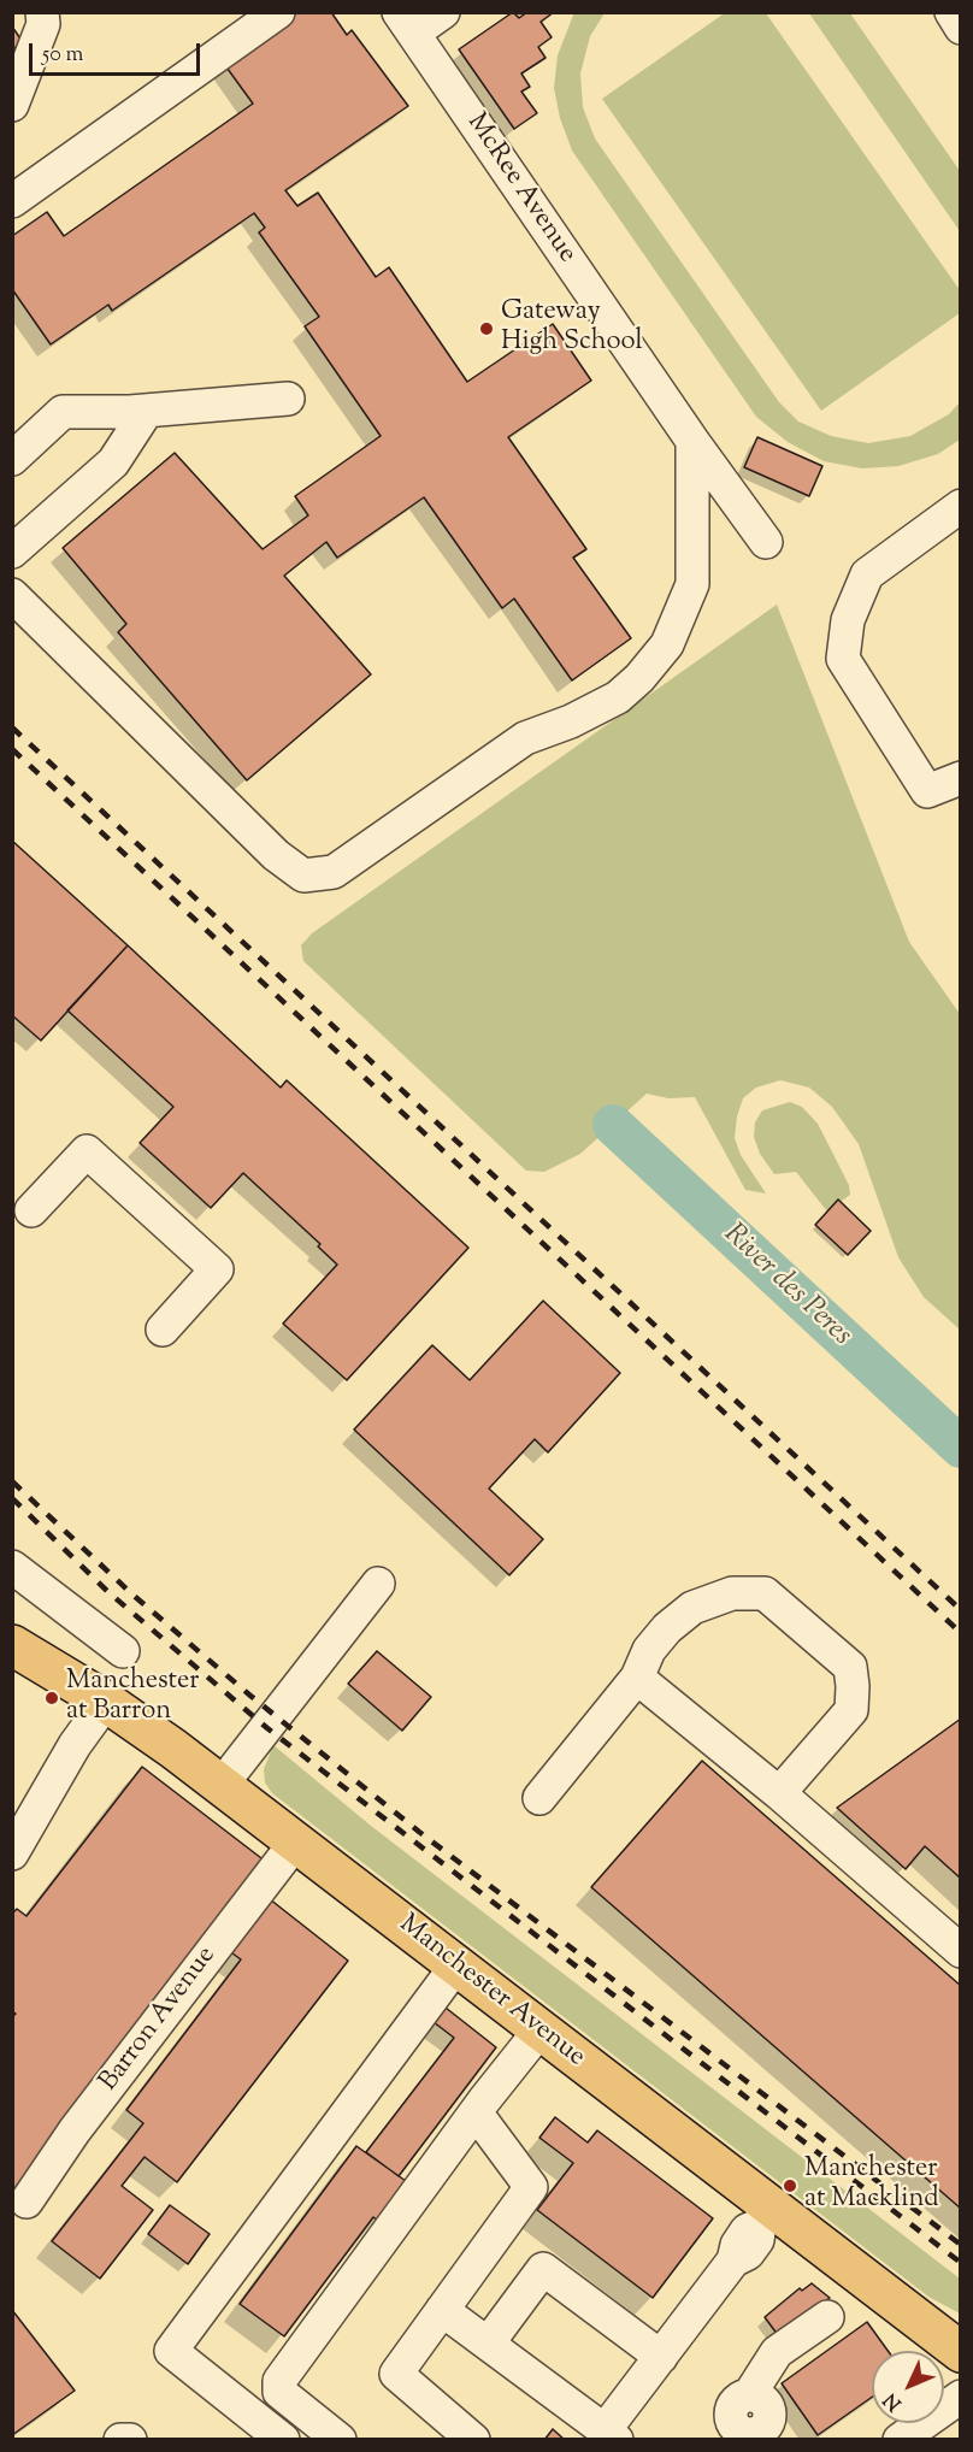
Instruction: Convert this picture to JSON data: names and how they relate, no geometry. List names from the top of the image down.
{
  "streets": {
    "main road": ["Manchester Avenue"],
    "street": ["McRee Avenue", "Barron Avenue"]
  },
  "crossings": [
    ["Manchester Avenue", "Barron Avenue"]
  ],
  "water": ["River des Peres"],
  "places": ["Gateway High School", "Manchester at Barron", "Manchester at Macklind"],
  "scale_bar": "50 m",
  "north": "bottom left"
}
